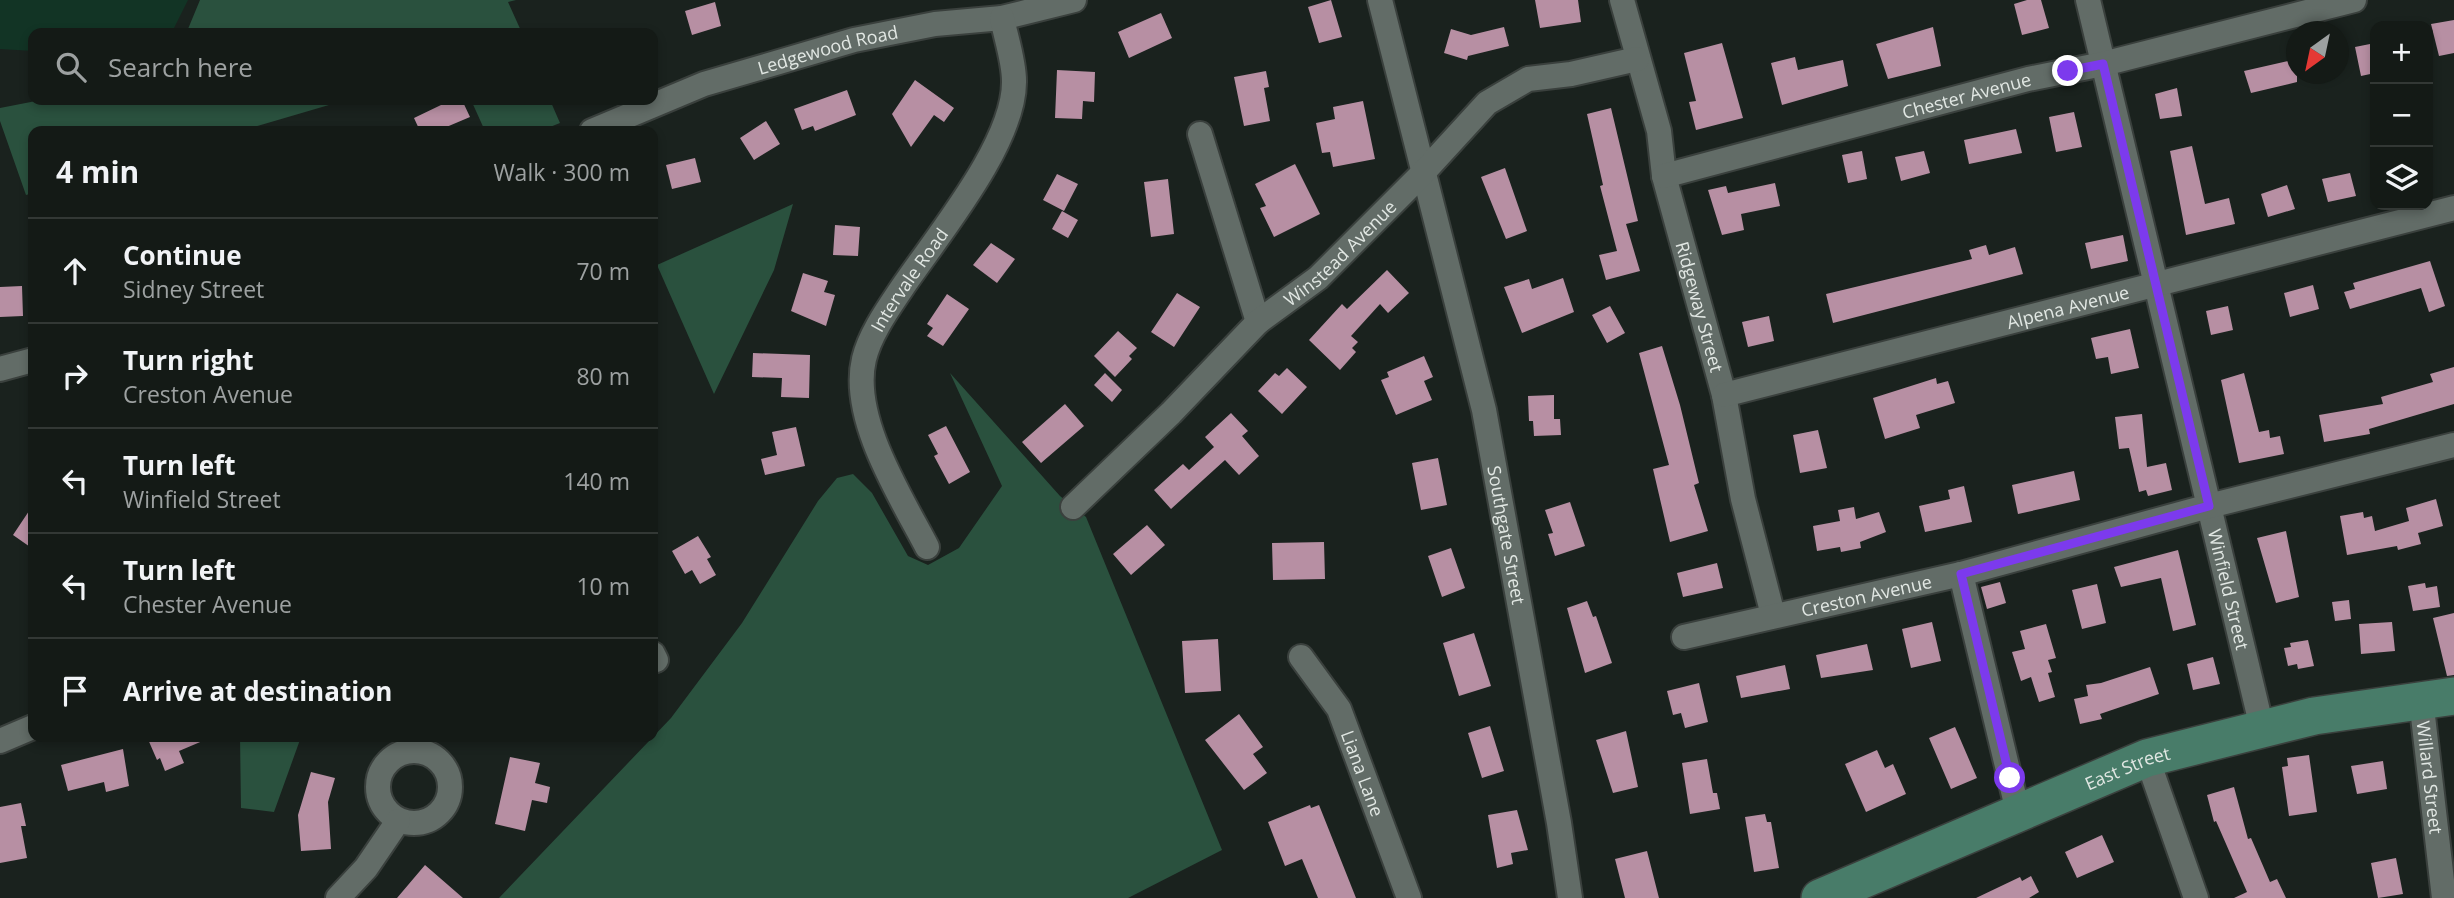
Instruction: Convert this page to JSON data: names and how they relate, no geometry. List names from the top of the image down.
{
  "streets": {
    "main road": ["East Street"],
    "street": [
      "Ledgewood Road",
      "Chester Avenue",
      "Winstead Avenue",
      "Intervale Road",
      "Alpena Avenue",
      "Ridgeway Street",
      "Southgate Street",
      "Winfield Street",
      "Creston Avenue",
      "Liana Lane",
      "Willard Street"
    ]
  },
  "crossings": [
    ["Ledgewood Road", "Intervale Road"],
    ["Chester Avenue", "Ridgeway Street"],
    ["Chester Avenue", "Winfield Street"],
    ["Winstead Avenue", "Ridgeway Street"],
    ["Winstead Avenue", "Southgate Street"],
    ["Alpena Avenue", "Ridgeway Street"],
    ["Alpena Avenue", "Winfield Street"],
    ["Ridgeway Street", "Creston Avenue"],
    ["Winfield Street", "Creston Avenue"],
    ["Winfield Street", "East Street"],
    ["East Street", "Willard Street"]
  ],
  "north": "bottom left",
  "page": {
    "map_buttons": ["+", "−"],
    "search": "Search here",
    "heading": ["4 min", "Walk · 300 m"],
    "list": [
      ["Continue", "Sidney Street", "70 m"],
      ["Turn right", "Creston Avenue", "80 m"],
      ["Turn left", "Winfield Street", "140 m"],
      ["Turn left", "Chester Avenue", "10 m"],
      "Arrive at destination"
    ]
  }
}
